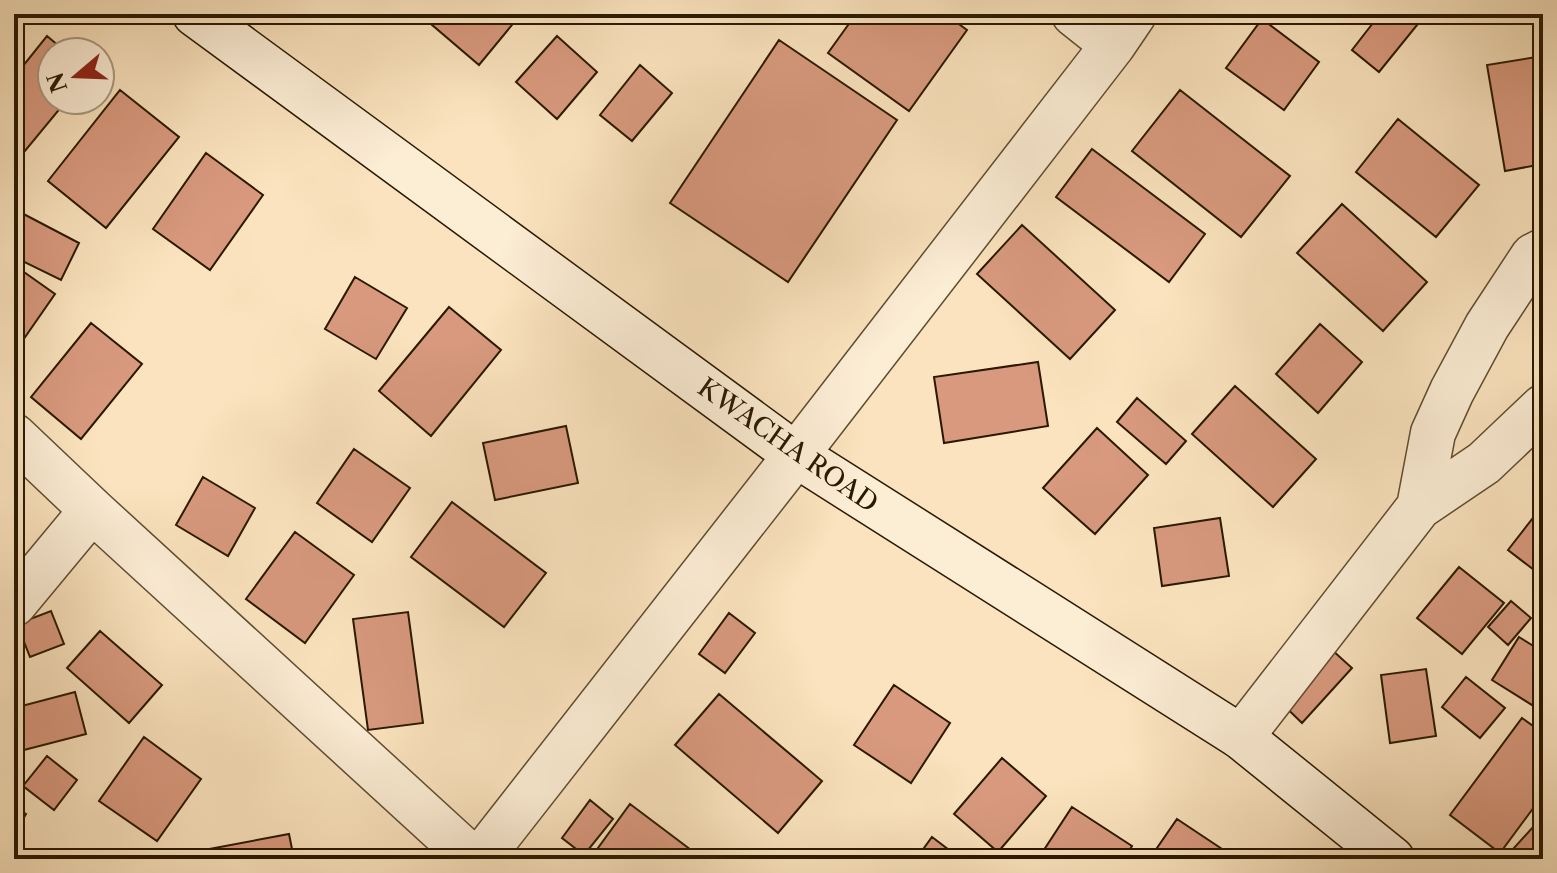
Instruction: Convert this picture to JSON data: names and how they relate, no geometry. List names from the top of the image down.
{
  "streets": {
    "street": ["KWACHA ROAD"]
  },
  "north": "left"
}
